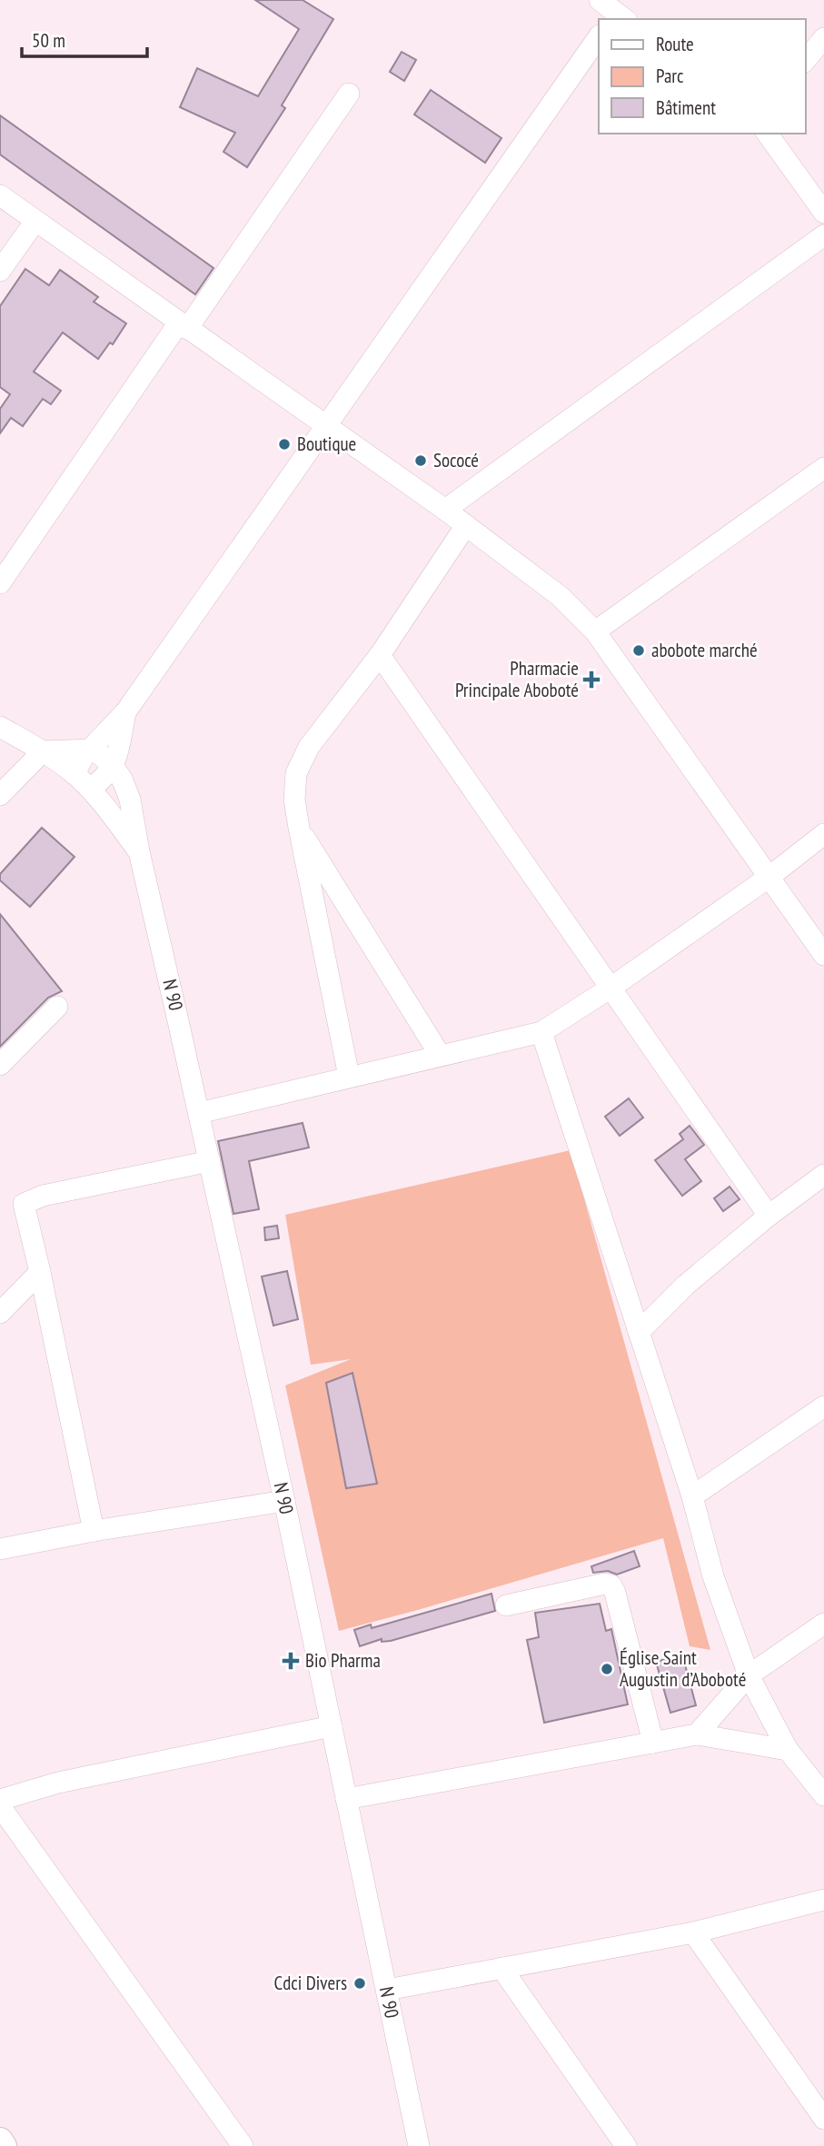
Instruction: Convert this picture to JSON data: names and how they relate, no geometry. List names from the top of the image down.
{
  "streets": {
    "street": ["N 90"]
  },
  "places": {
    "other": [
      "Boutique",
      "Sococé",
      "abobote marché",
      "Église Saint Augustin d’Aboboté",
      "Cdci Divers"
    ],
    "health": ["Pharmacie Principale Aboboté", "Bio Pharma"]
  },
  "legend": ["Route", "Parc", "Bâtiment"],
  "scale_bar": "50 m"
}
